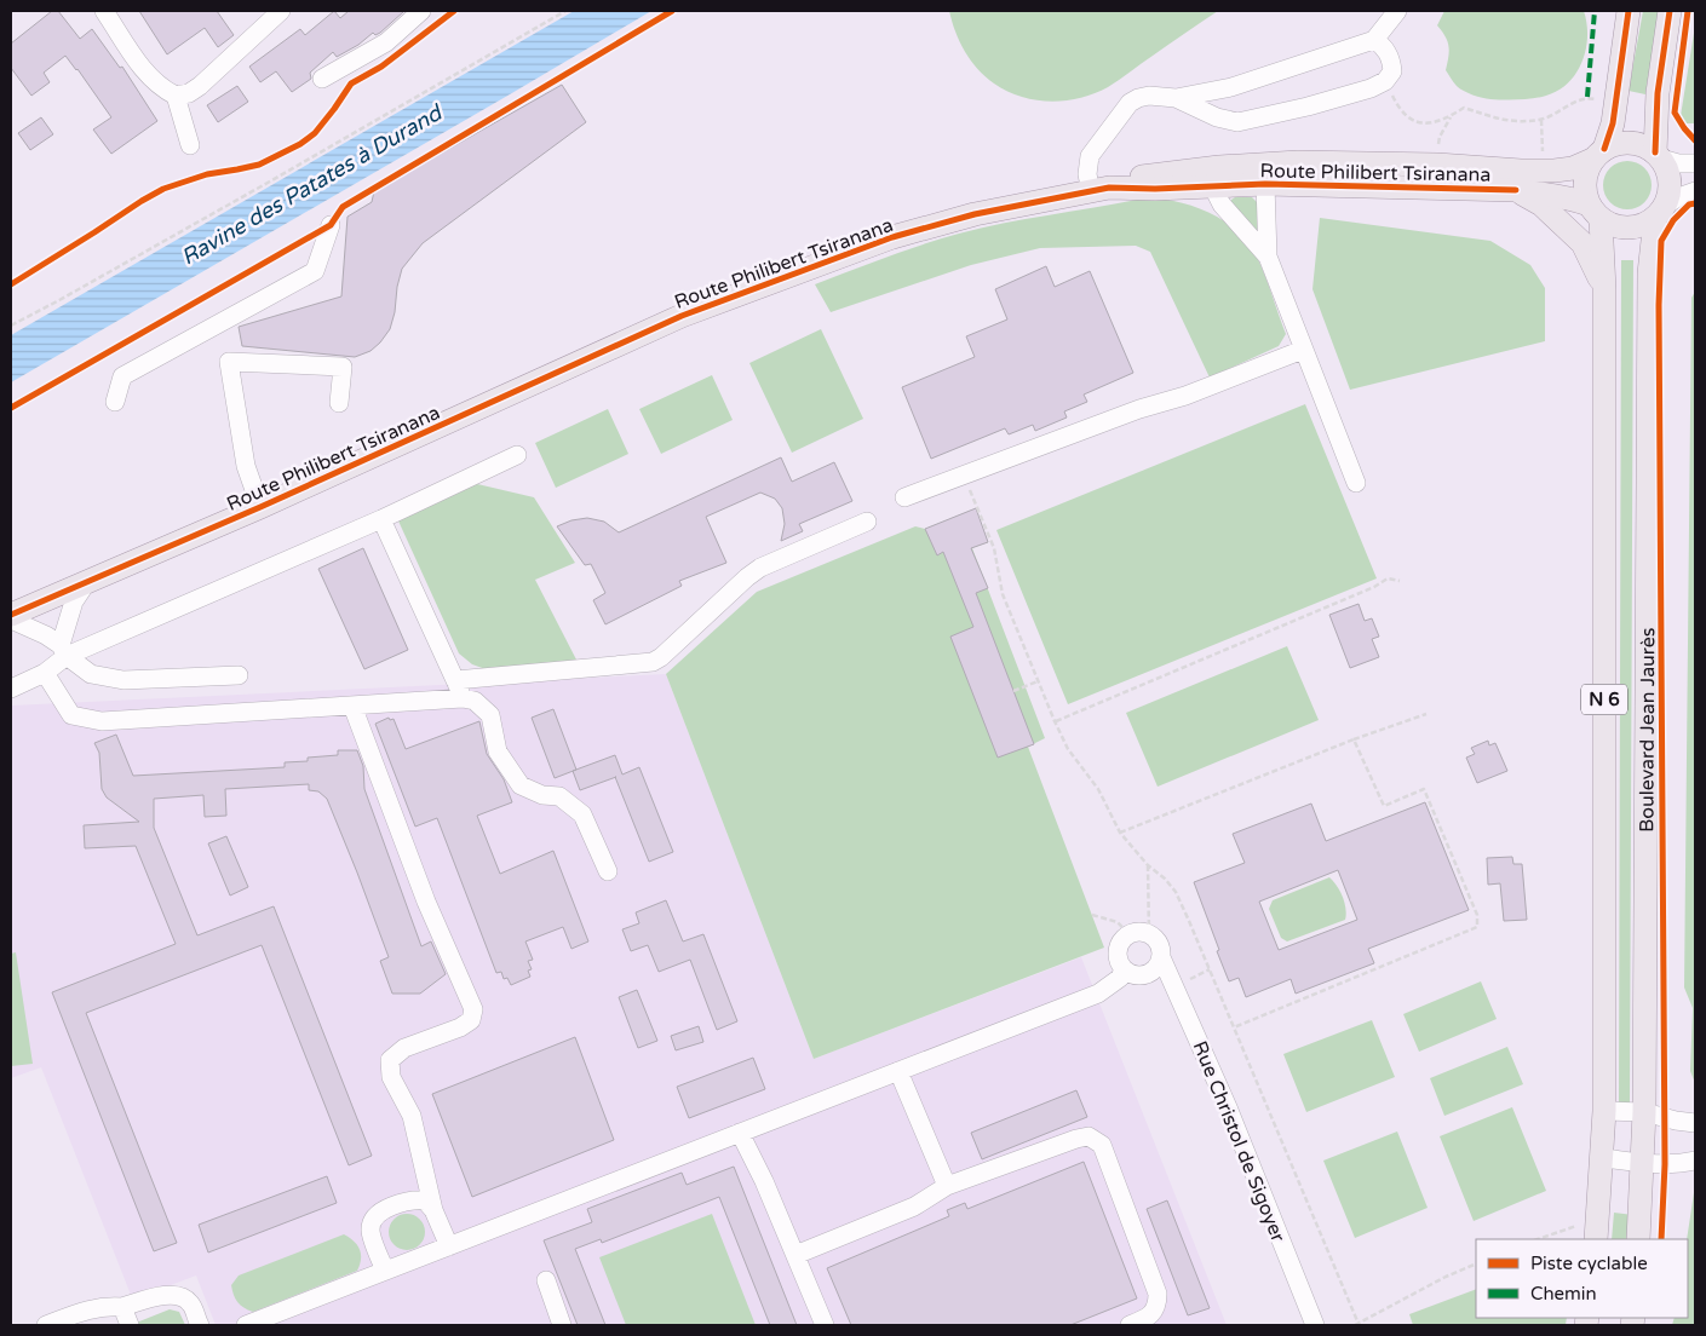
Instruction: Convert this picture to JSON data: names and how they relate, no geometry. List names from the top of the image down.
{
  "streets": {
    "main road": ["Route Philibert Tsiranana", "N 6", "Boulevard Jean Jaurès"],
    "street": ["Rue Christol de Sigoyer"]
  },
  "crossings": [
    ["Route Philibert Tsiranana", "N 6"],
    ["Route Philibert Tsiranana", "Boulevard Jean Jaurès"],
    ["N 6", "Boulevard Jean Jaurès"]
  ],
  "water": ["Ravine des Patates à Durand"],
  "legend": ["Piste cyclable", "Chemin"]
}
